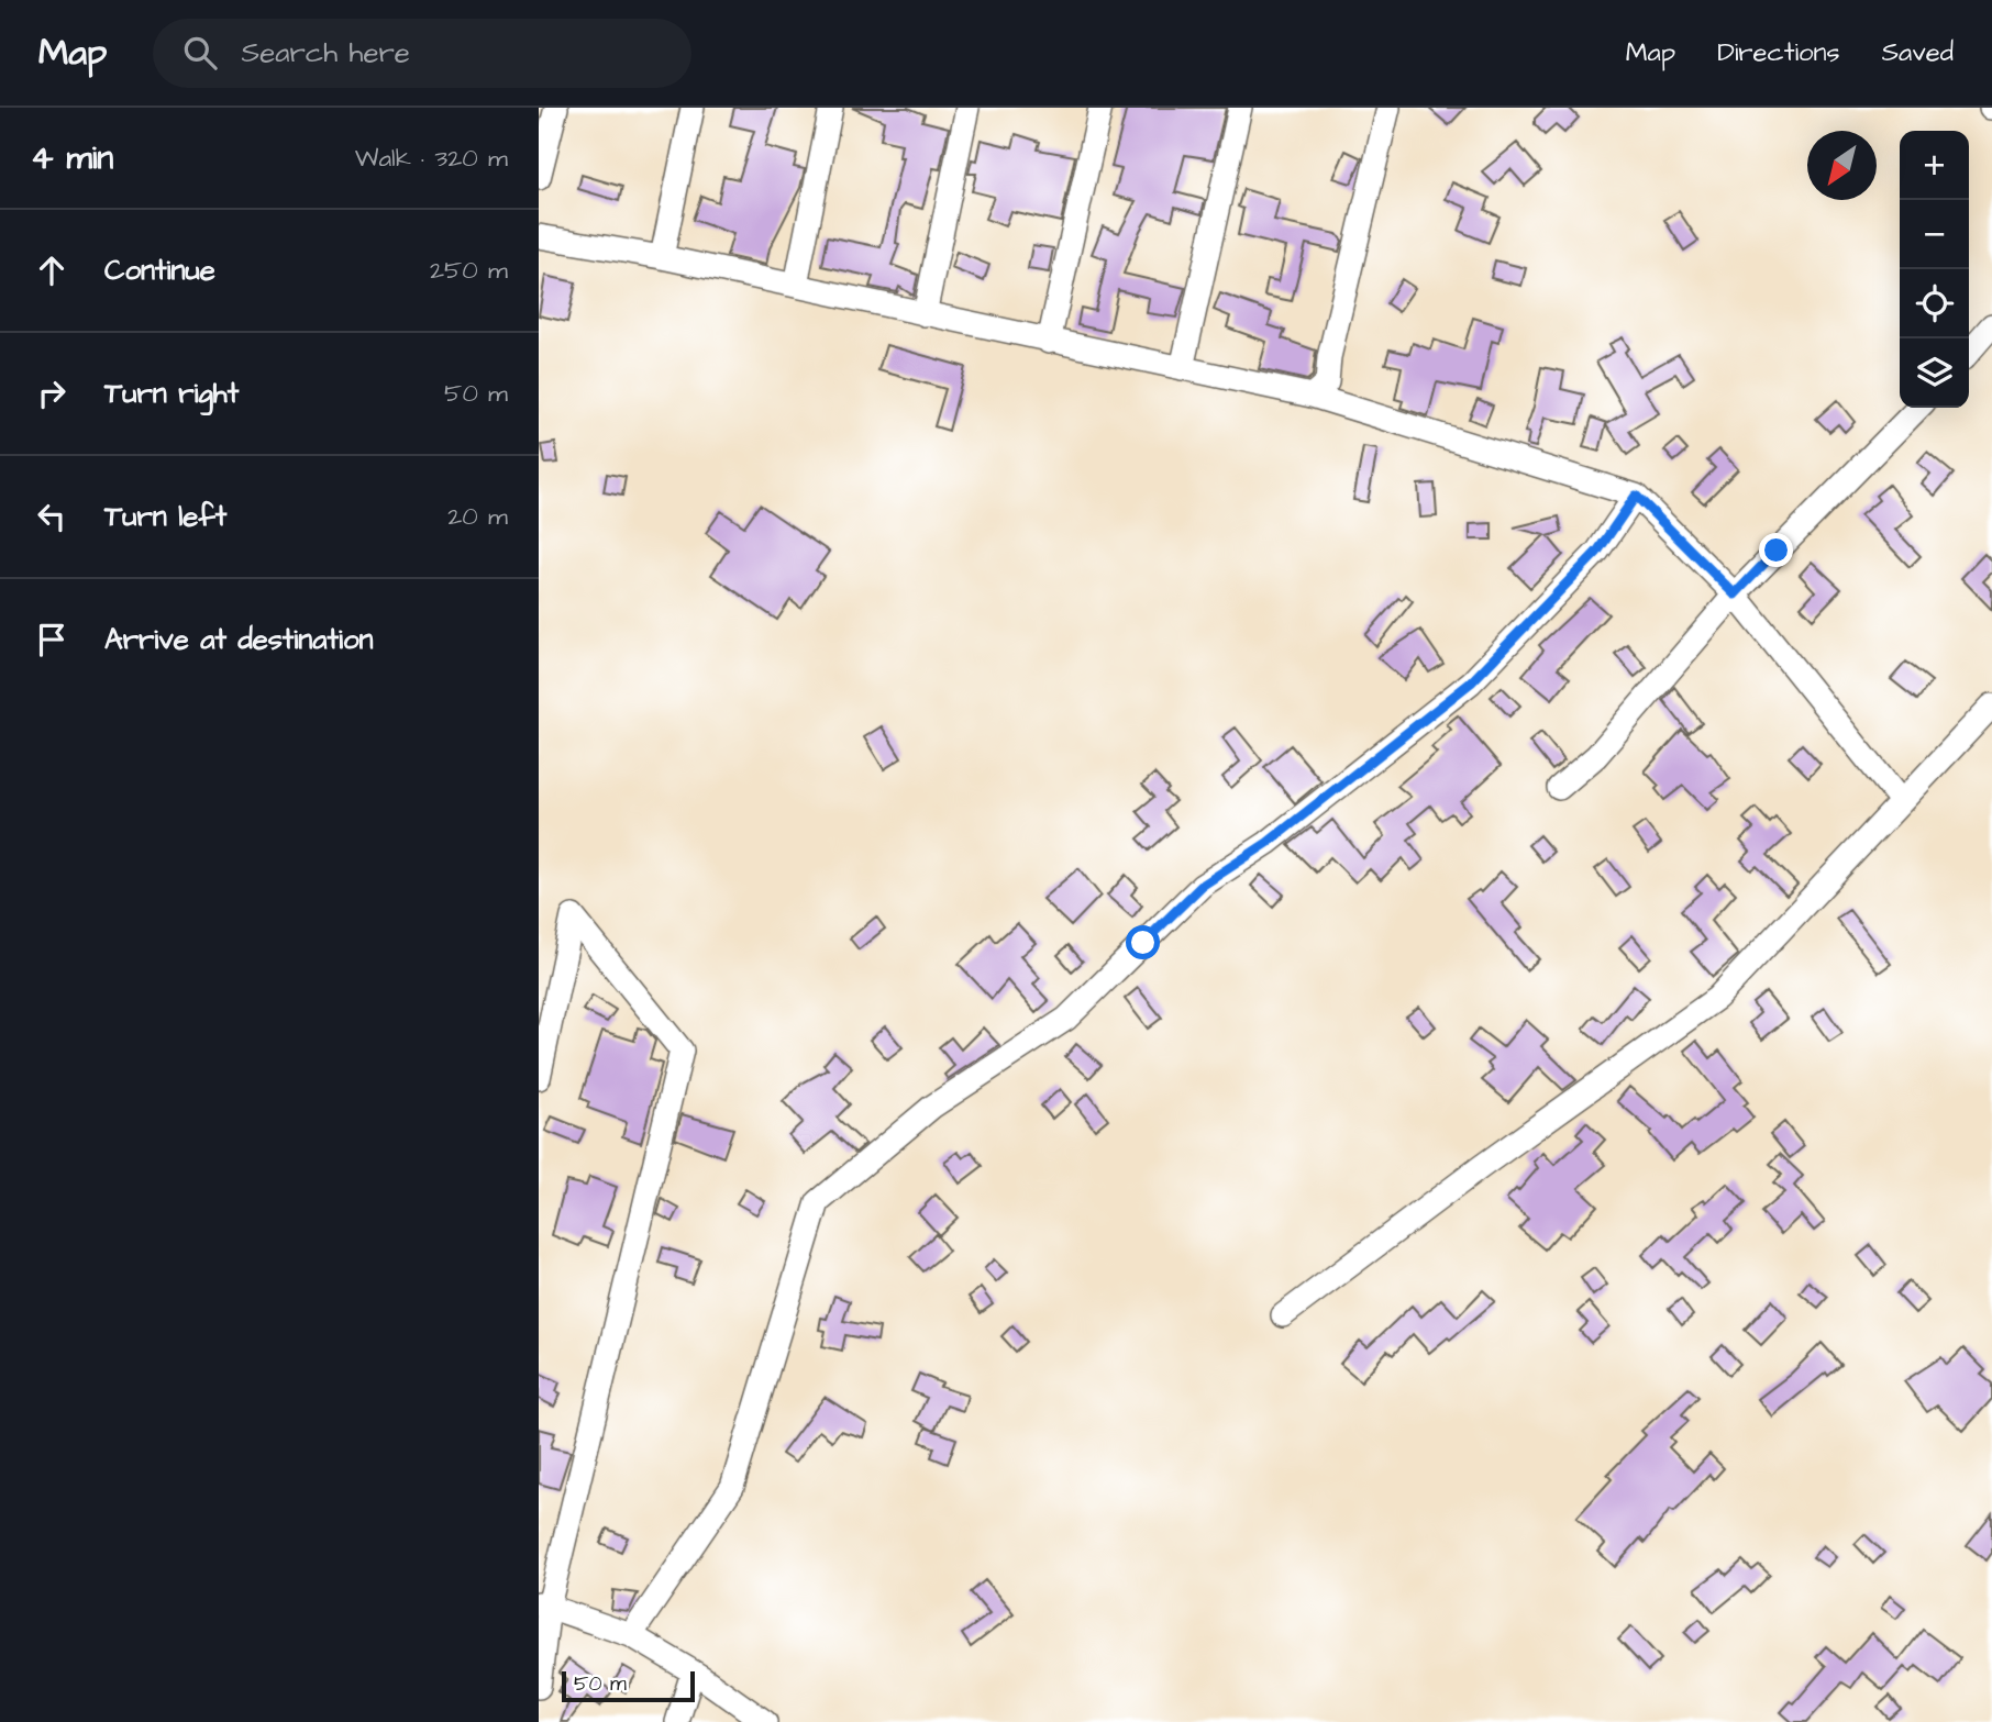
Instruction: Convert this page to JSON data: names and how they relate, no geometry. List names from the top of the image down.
{
  "scale_bar": "50 m",
  "north": "bottom left",
  "page": {
    "header": "Map",
    "search": "Search here",
    "nav": ["Map", "Directions", "Saved"],
    "heading": ["4 min", "Walk · 320 m"],
    "map_buttons": ["+", "−"],
    "list": [
      ["Continue", "250 m"],
      ["Turn right", "50 m"],
      ["Turn left", "20 m"],
      "Arrive at destination"
    ],
    "scale": "50 m"
  }
}
